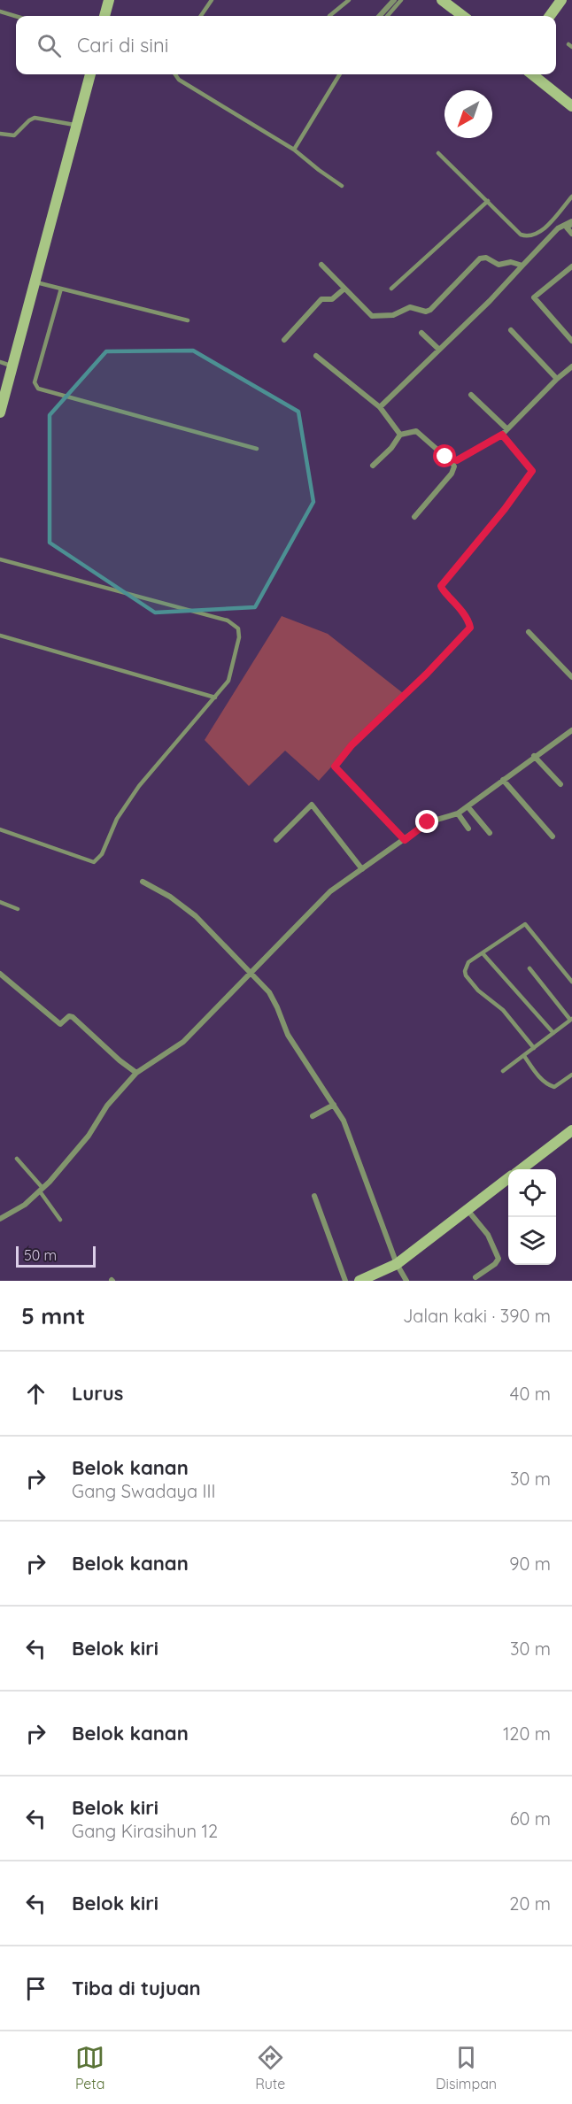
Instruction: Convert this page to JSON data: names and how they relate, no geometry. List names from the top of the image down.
{
  "scale_bar": "50 m",
  "north": "bottom left",
  "page": {
    "search": "Cari di sini",
    "scale": "50 m",
    "heading": ["5 mnt", "Jalan kaki · 390 m"],
    "list": [
      ["Lurus", "40 m"],
      ["Belok kanan", "Gang Swadaya III", "30 m"],
      ["Belok kanan", "90 m"],
      ["Belok kiri", "30 m"],
      ["Belok kanan", "120 m"],
      ["Belok kiri", "Gang Kirasihun 12", "60 m"],
      ["Belok kiri", "20 m"],
      "Tiba di tujuan"
    ],
    "nav": ["Peta", "Rute", "Disimpan"]
  }
}
